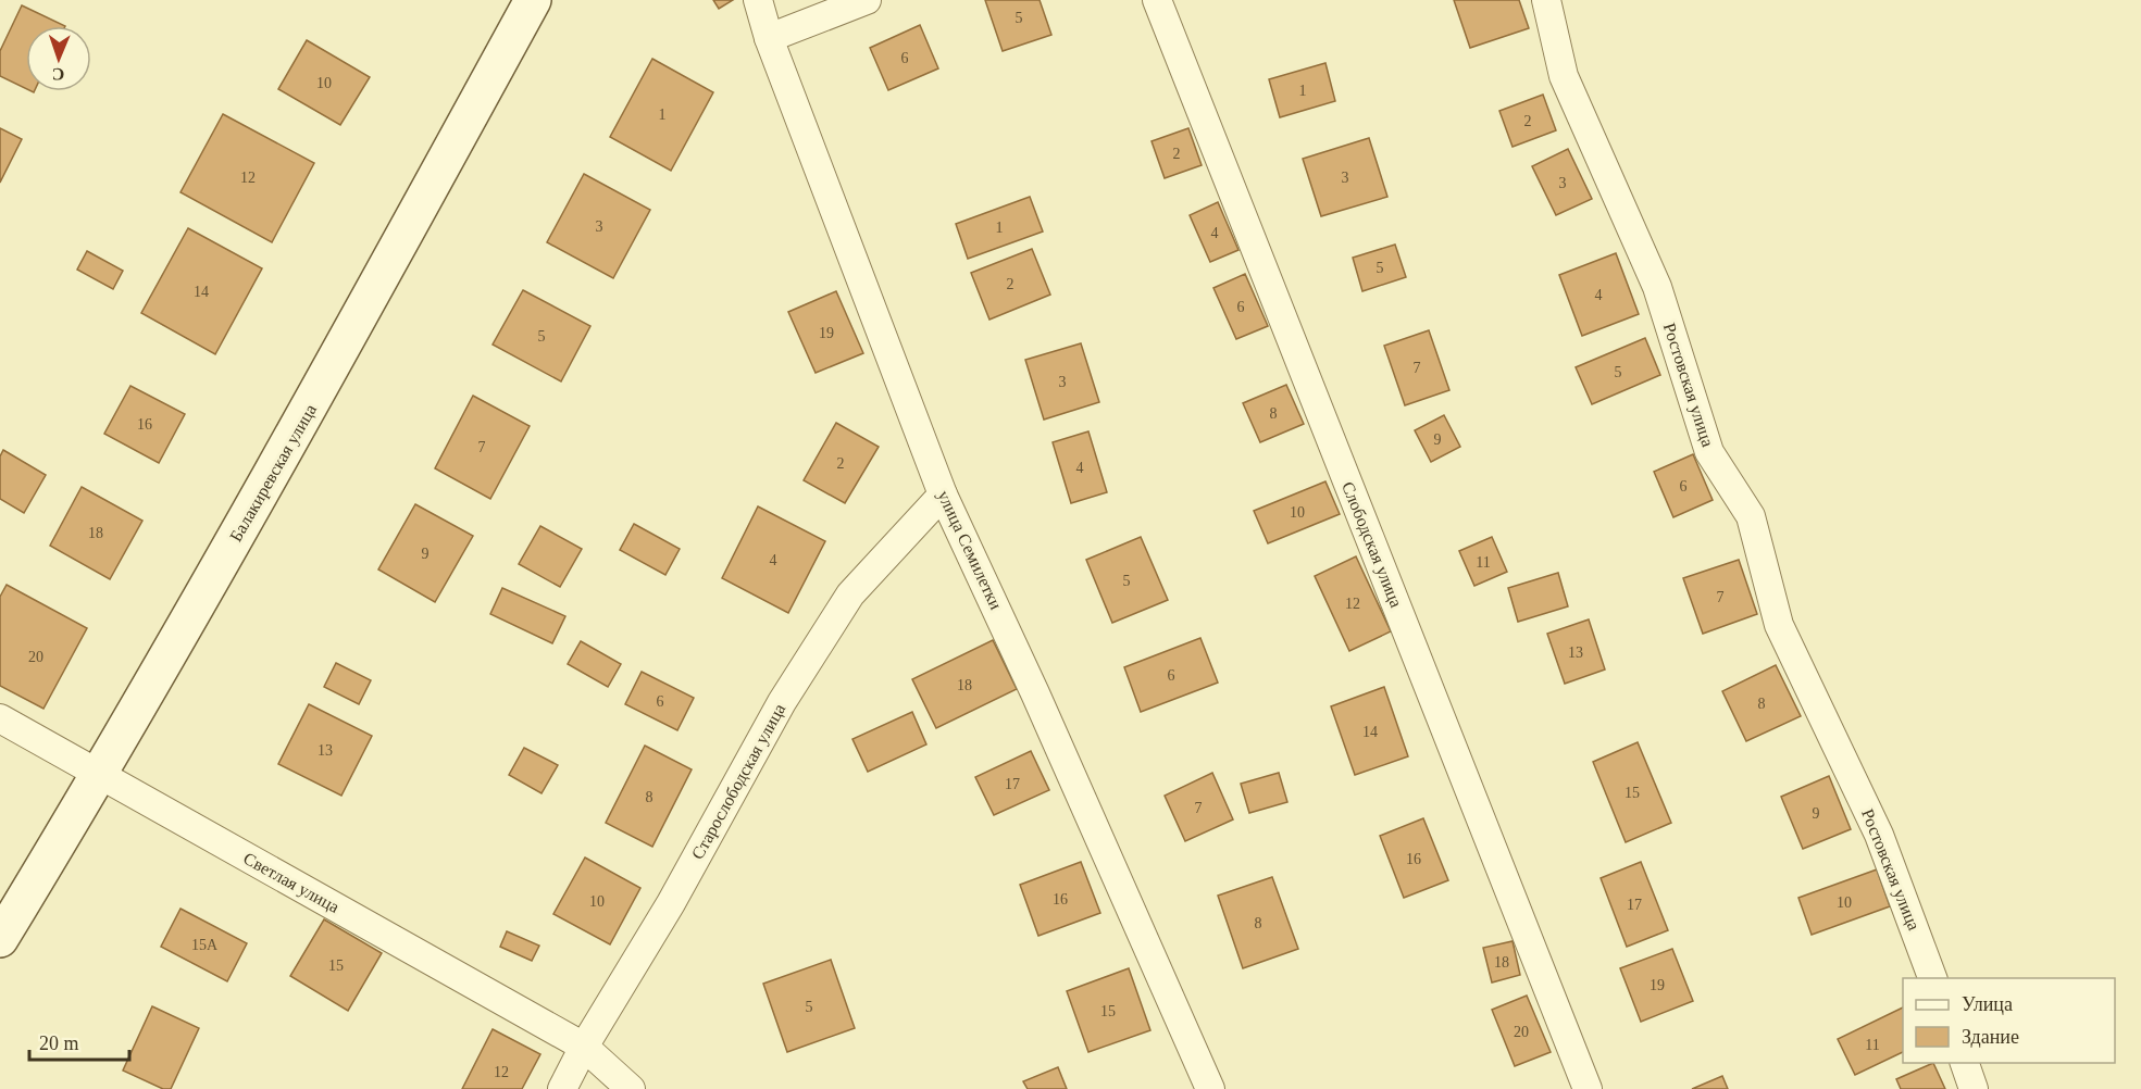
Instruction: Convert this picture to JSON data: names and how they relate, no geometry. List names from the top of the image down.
{
  "streets": {
    "street": [
      "Ростовская улица",
      "Балакиревская улица",
      "Слободская улица",
      "улица Семилетки",
      "Старослободская улица",
      "Светлая улица"
    ]
  },
  "crossings": [
    ["Балакиревская улица", "Светлая улица"],
    ["улица Семилетки", "Старослободская улица"],
    ["Старослободская улица", "Светлая улица"]
  ],
  "house_numbers": [
    "5",
    "6",
    "10",
    "1",
    "1",
    "2",
    "2",
    "12",
    "3",
    "3",
    "3",
    "1",
    "4",
    "5",
    "2",
    "14",
    "4",
    "6",
    "19",
    "5",
    "7",
    "5",
    "3",
    "8",
    "16",
    "9",
    "7",
    "2",
    "4",
    "6",
    "10",
    "18",
    "9",
    "4",
    "11",
    "5",
    "7",
    "12",
    "13",
    "20",
    "6",
    "18",
    "6",
    "8",
    "14",
    "13",
    "17",
    "15",
    "8",
    "7",
    "9",
    "16",
    "16",
    "10",
    "10",
    "17",
    "8",
    "15А",
    "18",
    "15",
    "19",
    "5",
    "15",
    "20",
    "11",
    "12"
  ],
  "legend": ["Улица", "Здание"],
  "scale_bar": "20 m",
  "north": "bottom"
}
